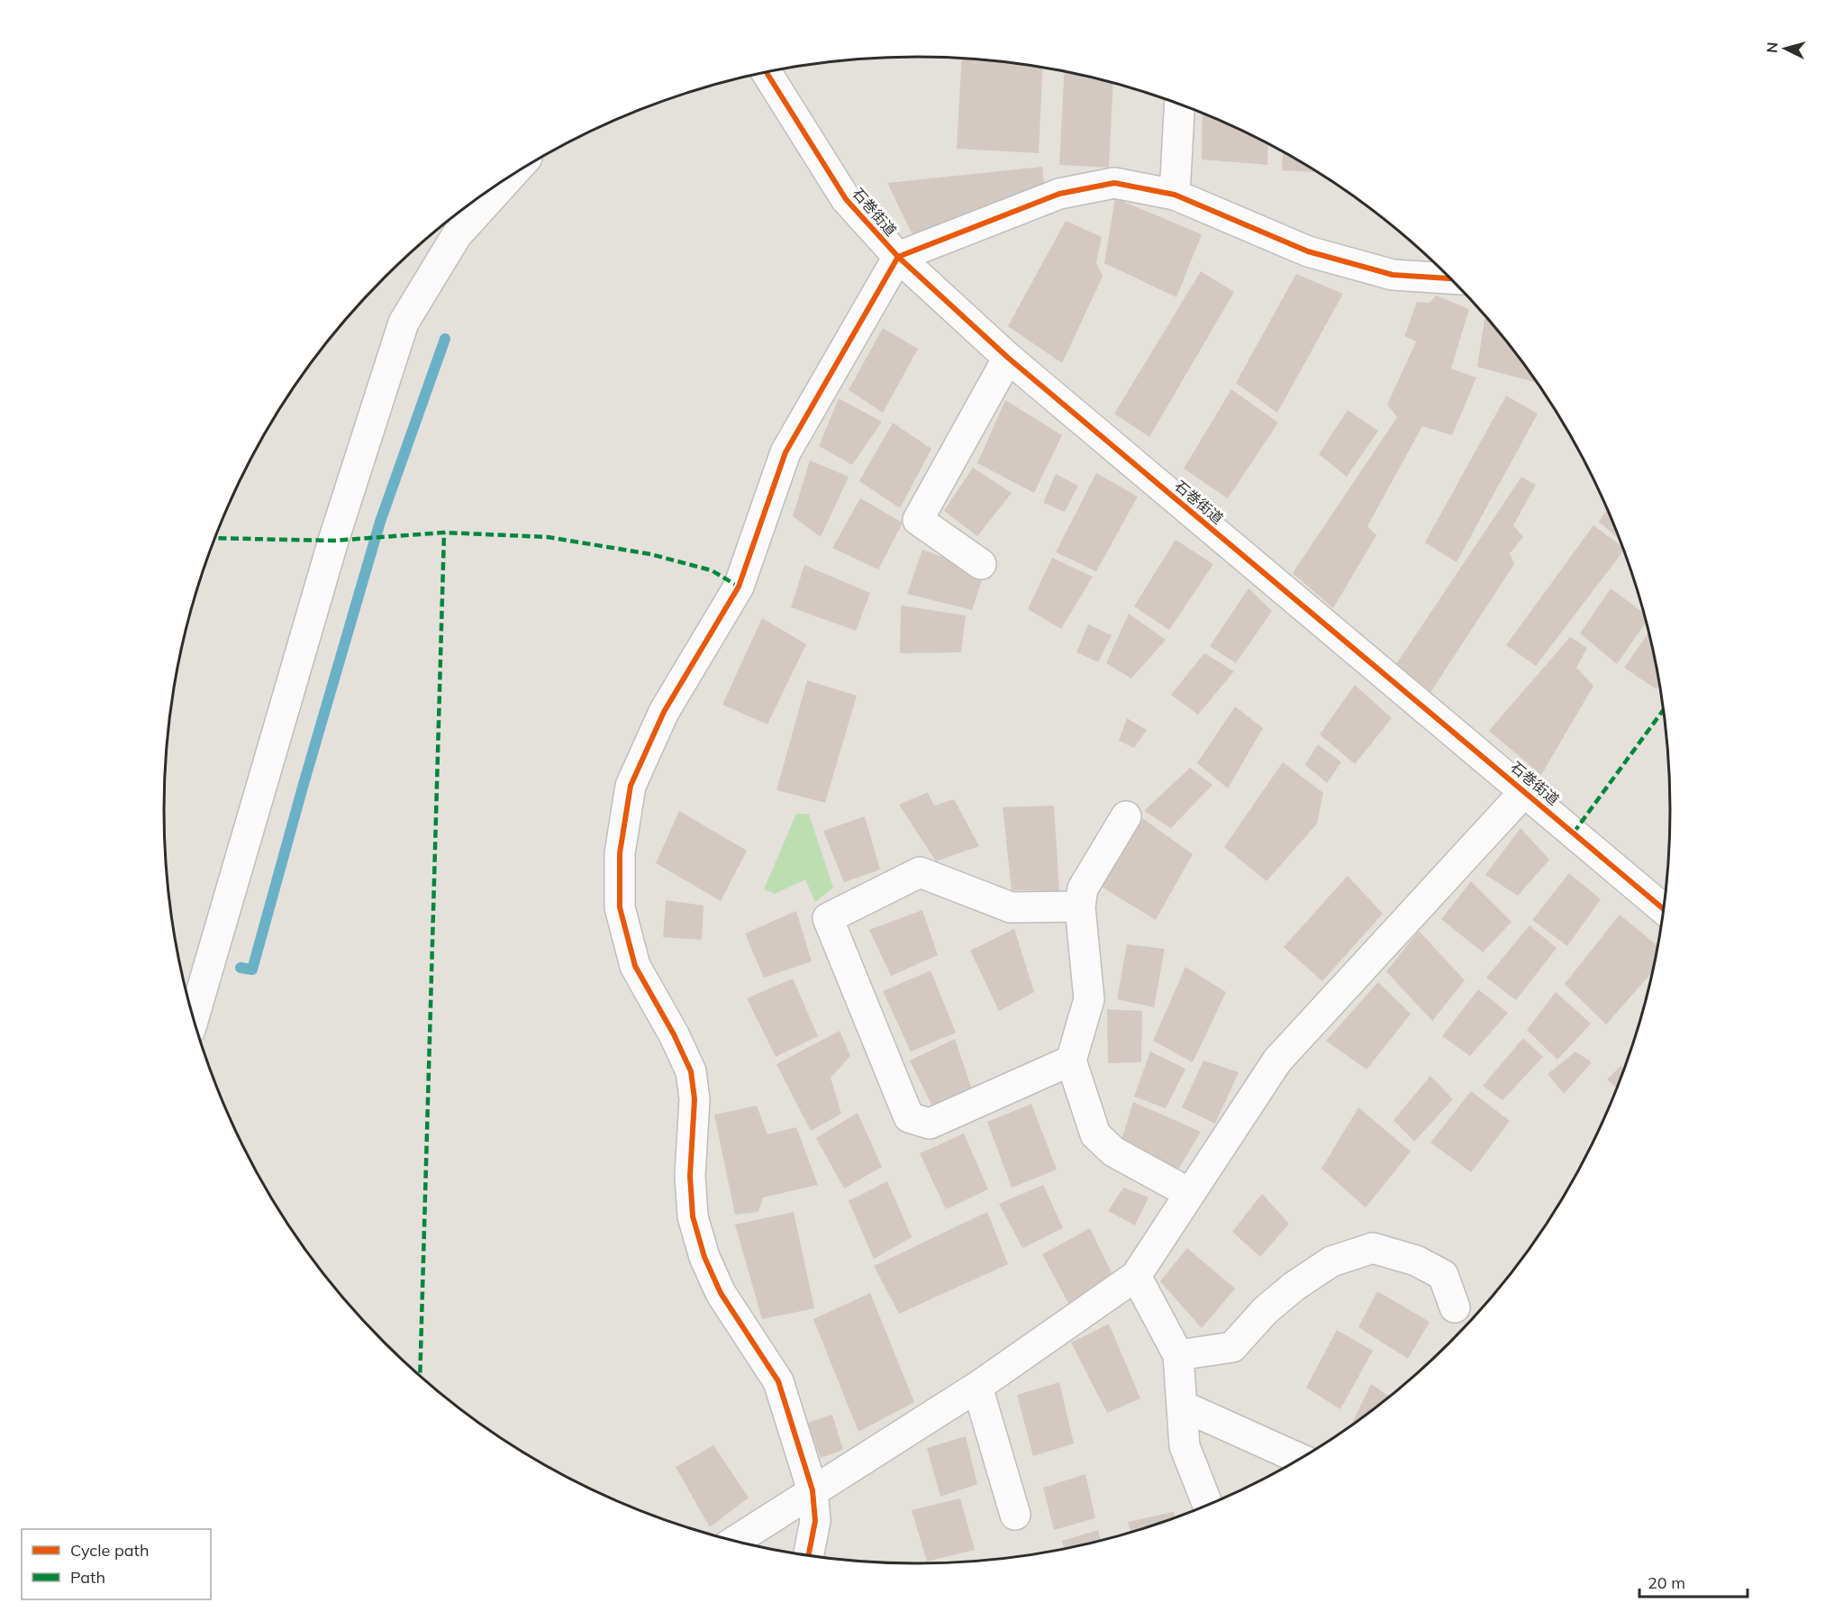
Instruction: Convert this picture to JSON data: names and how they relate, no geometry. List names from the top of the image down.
{
  "streets": {
    "street": ["石巻街道"]
  },
  "legend": ["Cycle path", "Path"],
  "scale_bar": "20 m",
  "north": "left"
}
